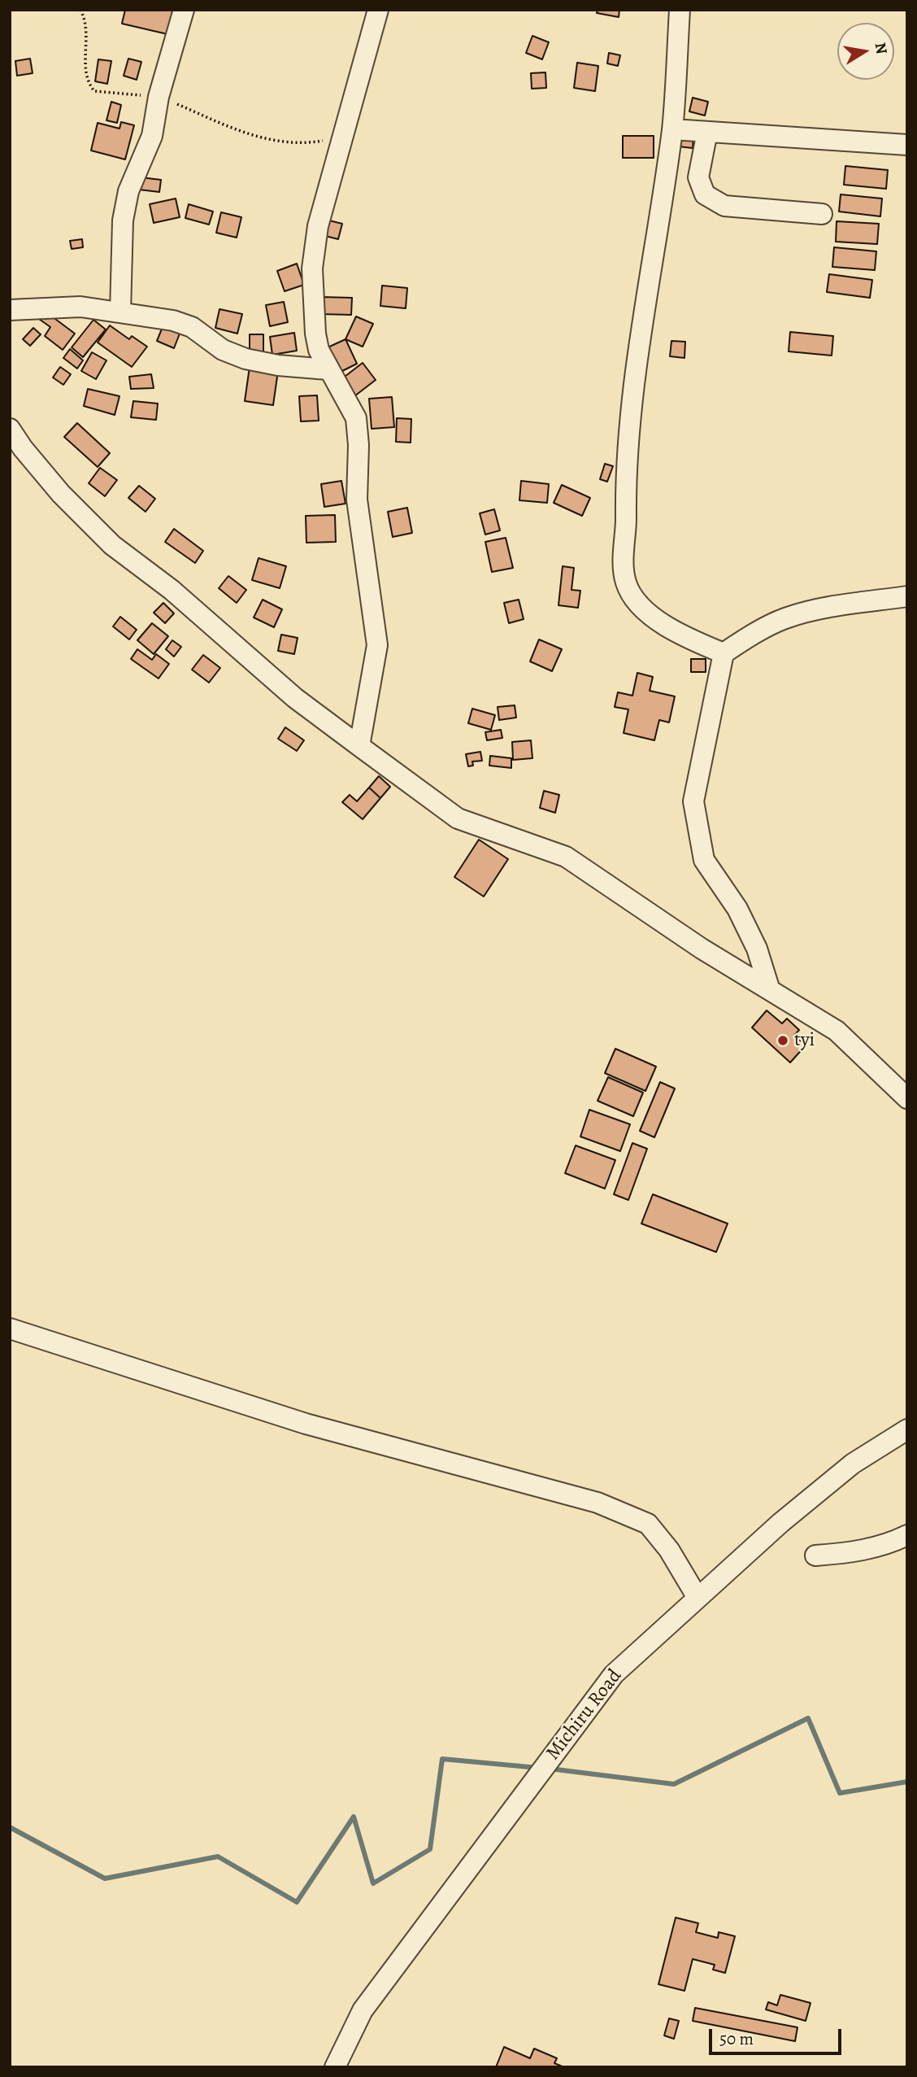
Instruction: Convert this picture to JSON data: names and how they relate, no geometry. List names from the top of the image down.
{
  "streets": {
    "street": ["Michiru Road"]
  },
  "places": ["tyi"],
  "scale_bar": "50 m",
  "north": "right"
}
